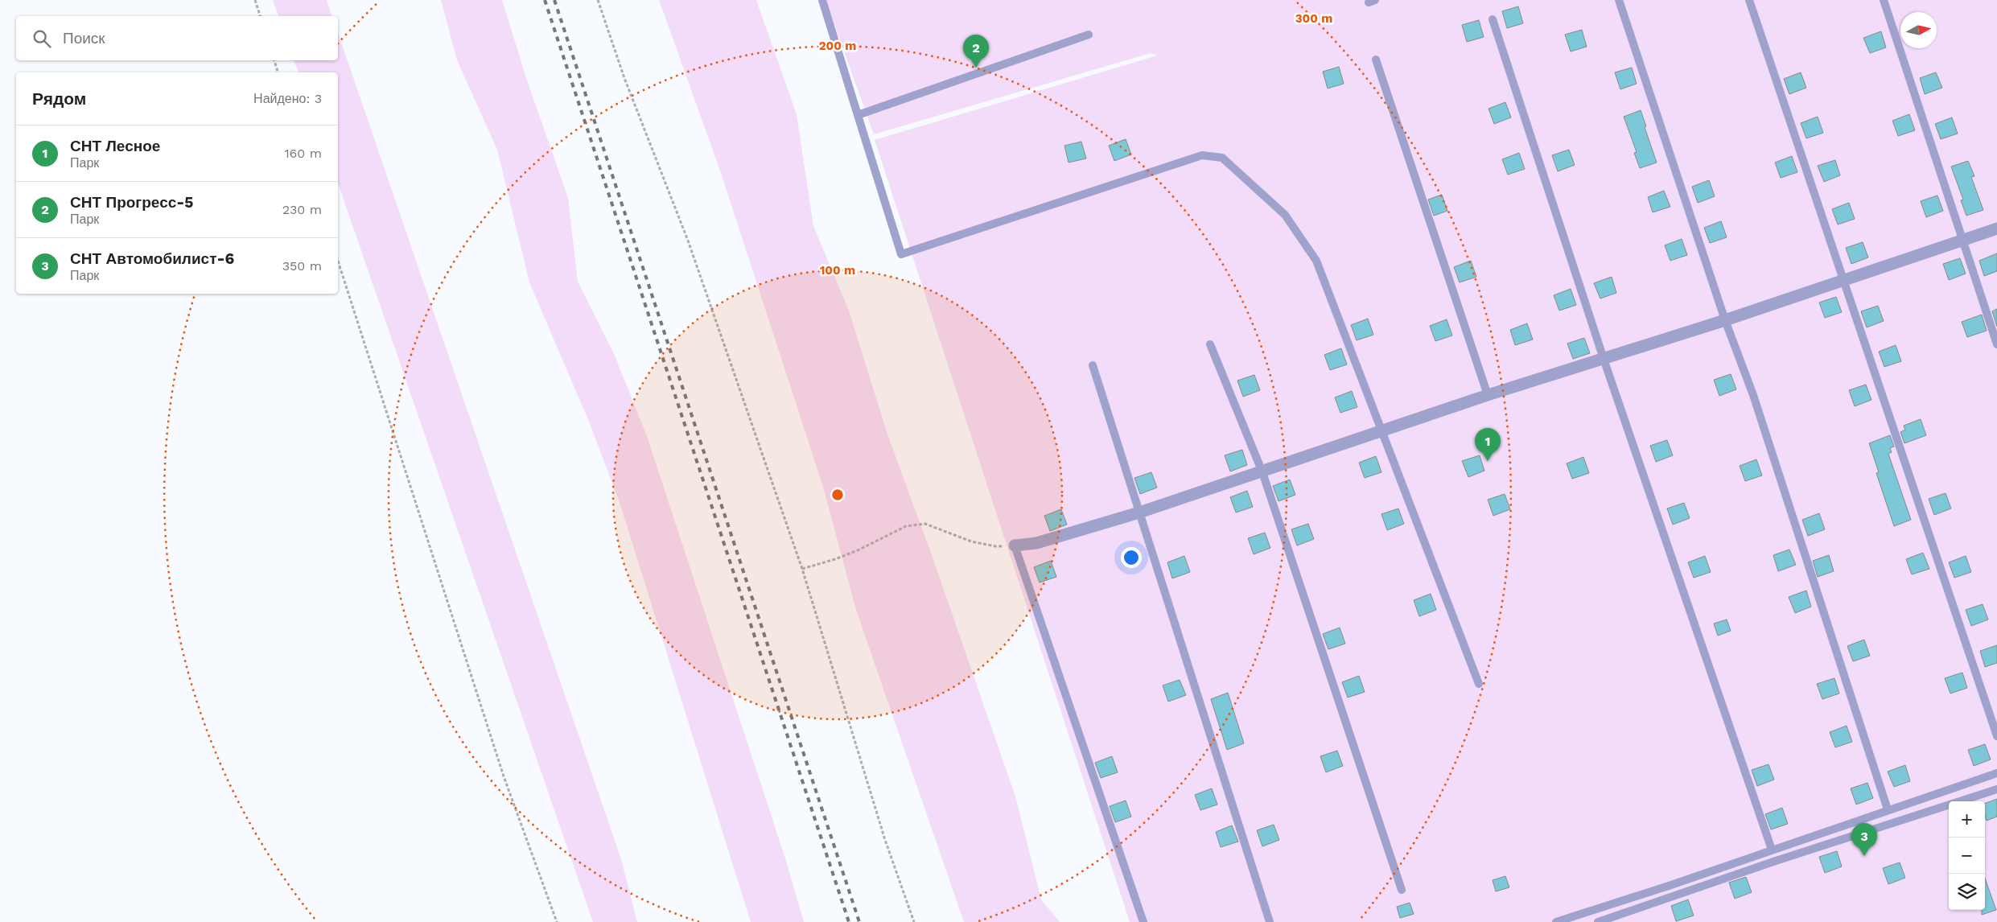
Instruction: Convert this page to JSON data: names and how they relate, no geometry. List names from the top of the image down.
{
  "north": "right",
  "page": {
    "search": "Поиск",
    "pins": ["2", "1", "3"],
    "heading": ["Рядом", "Найдено: 3"],
    "list": [
      {
        "mark": "1",
        "name": "СНТ Лесное",
        "note": "Парк",
        "value": "160 m"
      },
      {
        "mark": "2",
        "name": "СНТ Прогресс-5",
        "note": "Парк",
        "value": "230 m"
      },
      {
        "mark": "3",
        "name": "СНТ Автомобилист-6",
        "note": "Парк",
        "value": "350 m"
      }
    ],
    "map_buttons": ["+", "−"]
  },
  "rings": ["300 m", "200 m", "100 m"]
}
